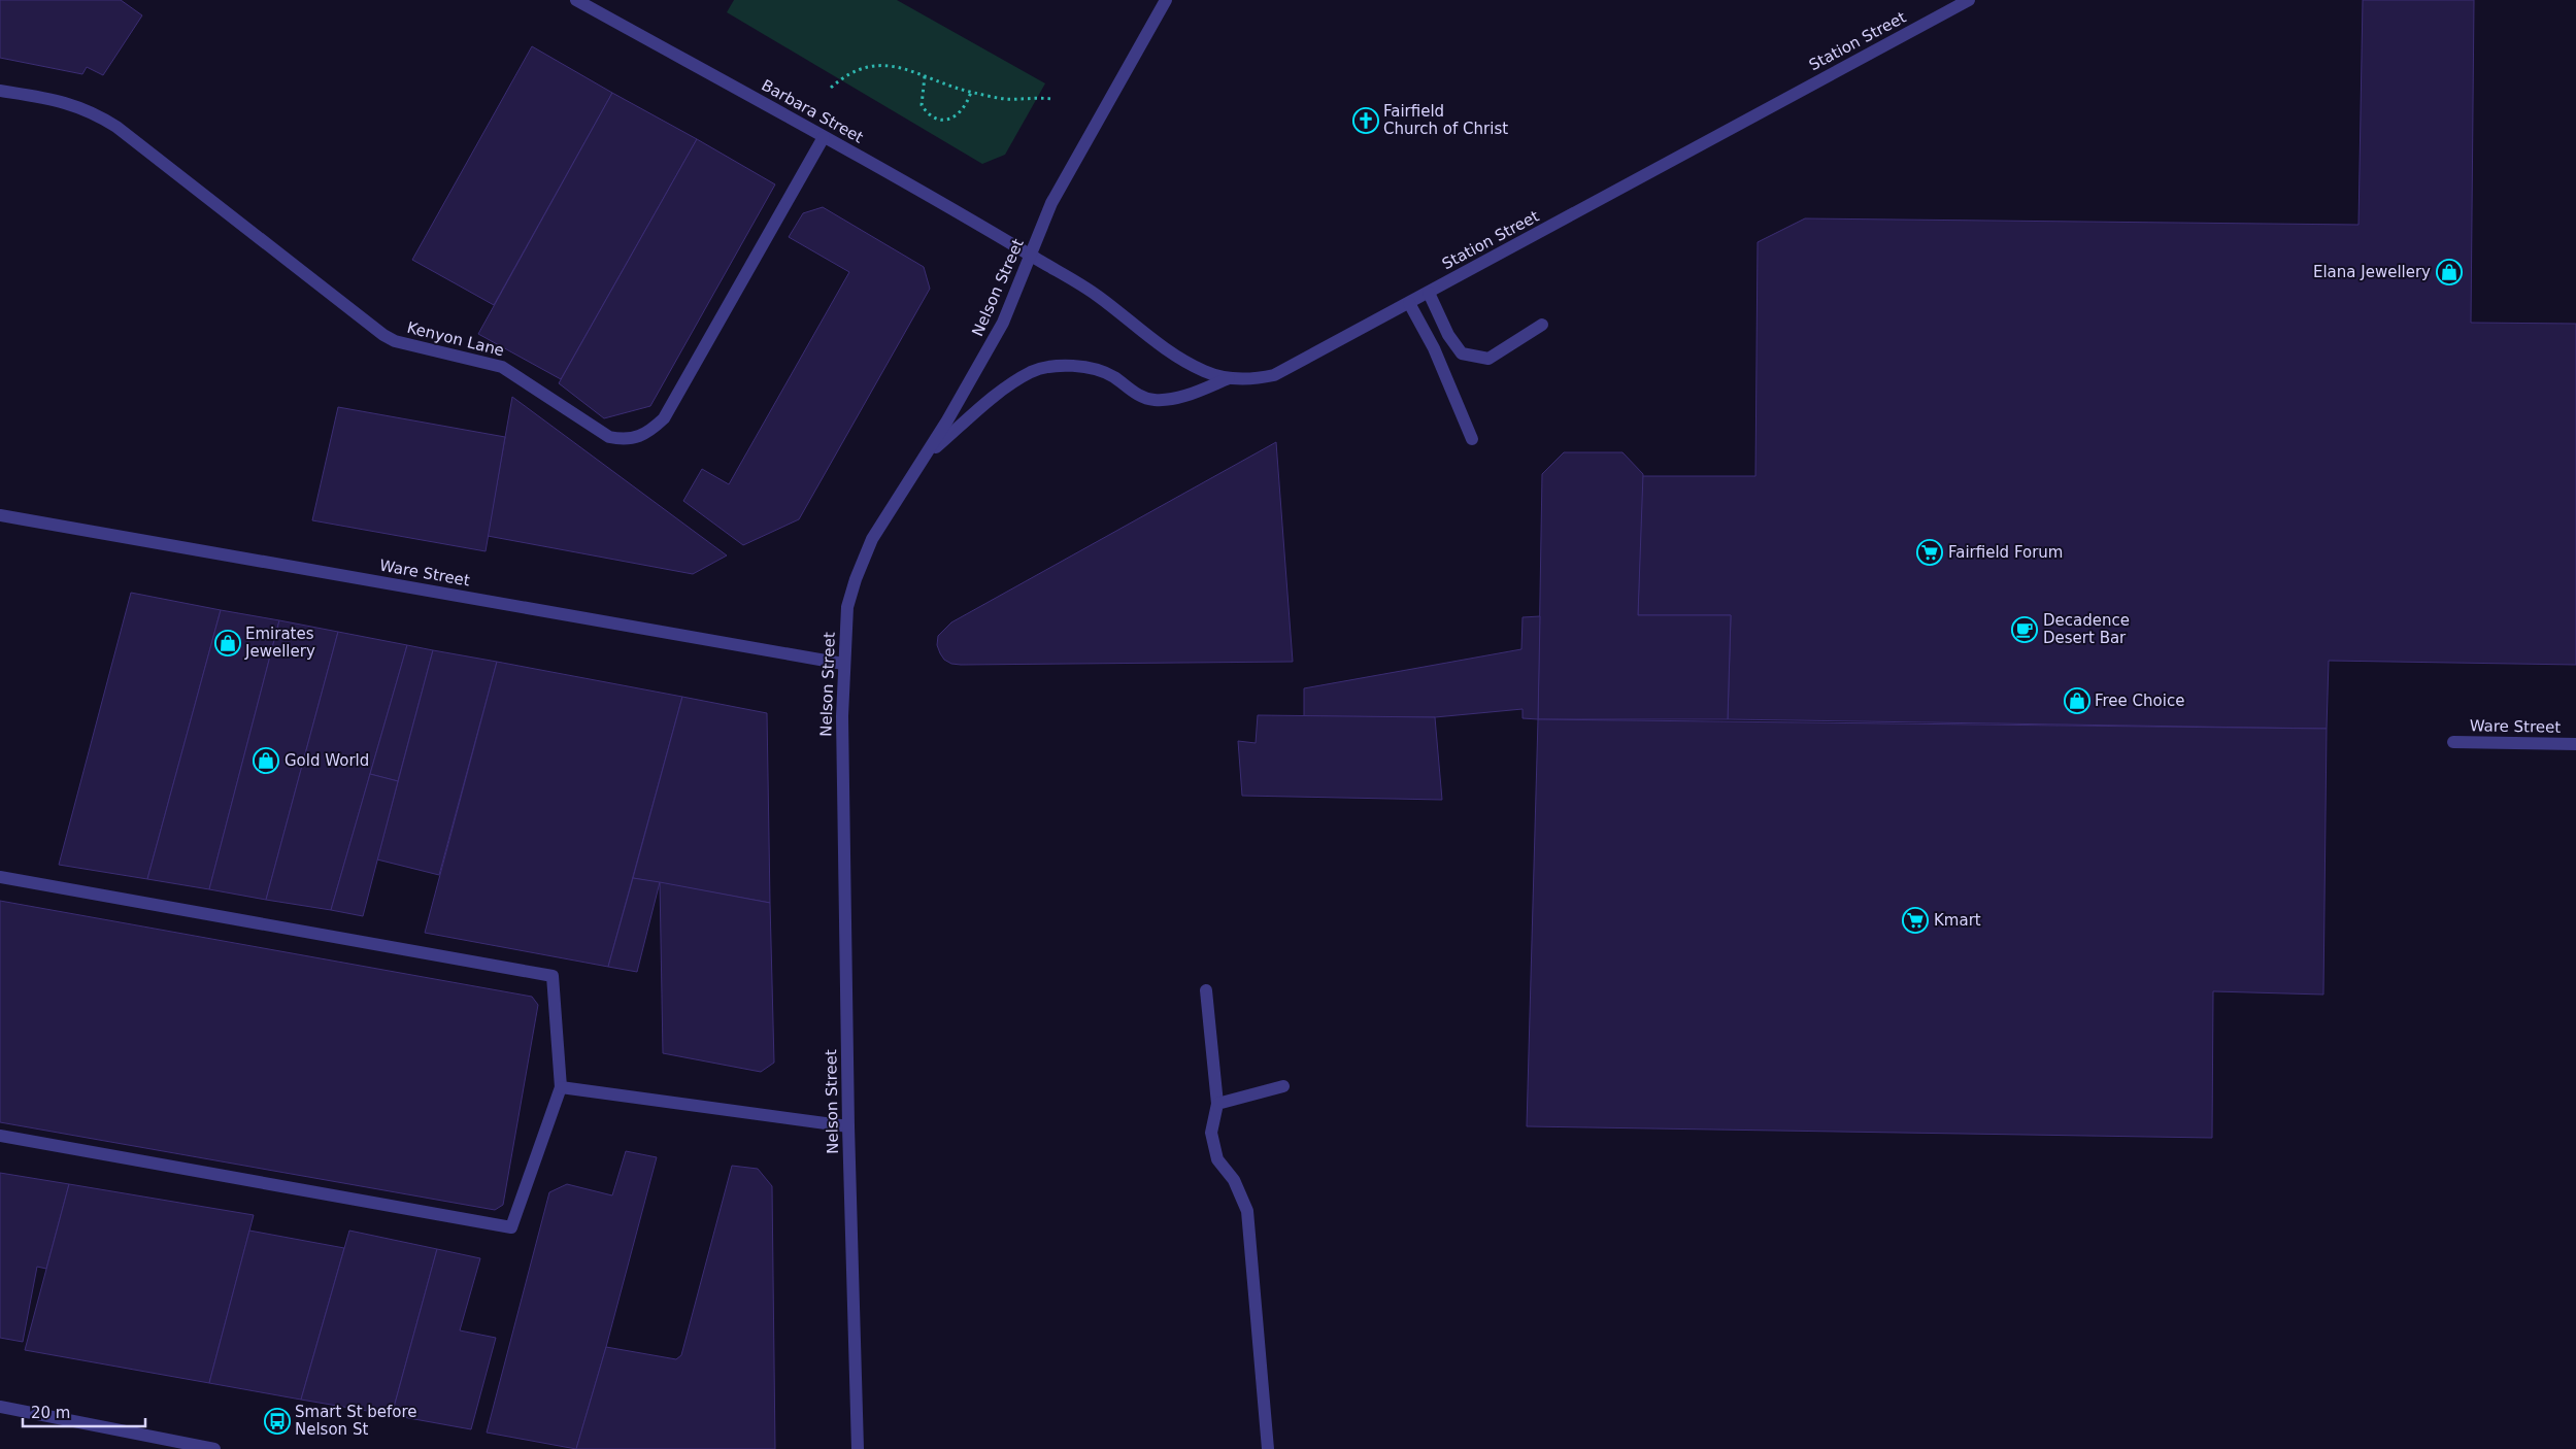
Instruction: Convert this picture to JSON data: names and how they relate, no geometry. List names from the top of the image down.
{
  "streets": {
    "street": [
      "Station Street",
      "Barbara Street",
      "Nelson Street",
      "Kenyon Lane",
      "Ware Street"
    ]
  },
  "crossings": [
    ["Station Street", "Barbara Street"],
    ["Station Street", "Nelson Street"],
    ["Barbara Street", "Nelson Street"],
    ["Barbara Street", "Kenyon Lane"],
    ["Nelson Street", "Ware Street"]
  ],
  "places": {
    "church": ["Fairfield Church of Christ"],
    "shop": [
      "Elana Jewellery",
      "Emirates Jewellery",
      "Free Choice",
      "Gold World"
    ],
    "supermarket": ["Fairfield Forum", "Kmart"],
    "cafe": ["Decadence Desert Bar"],
    "bus stop": ["Smart St before Nelson St"]
  },
  "scale_bar": "20 m"
}
